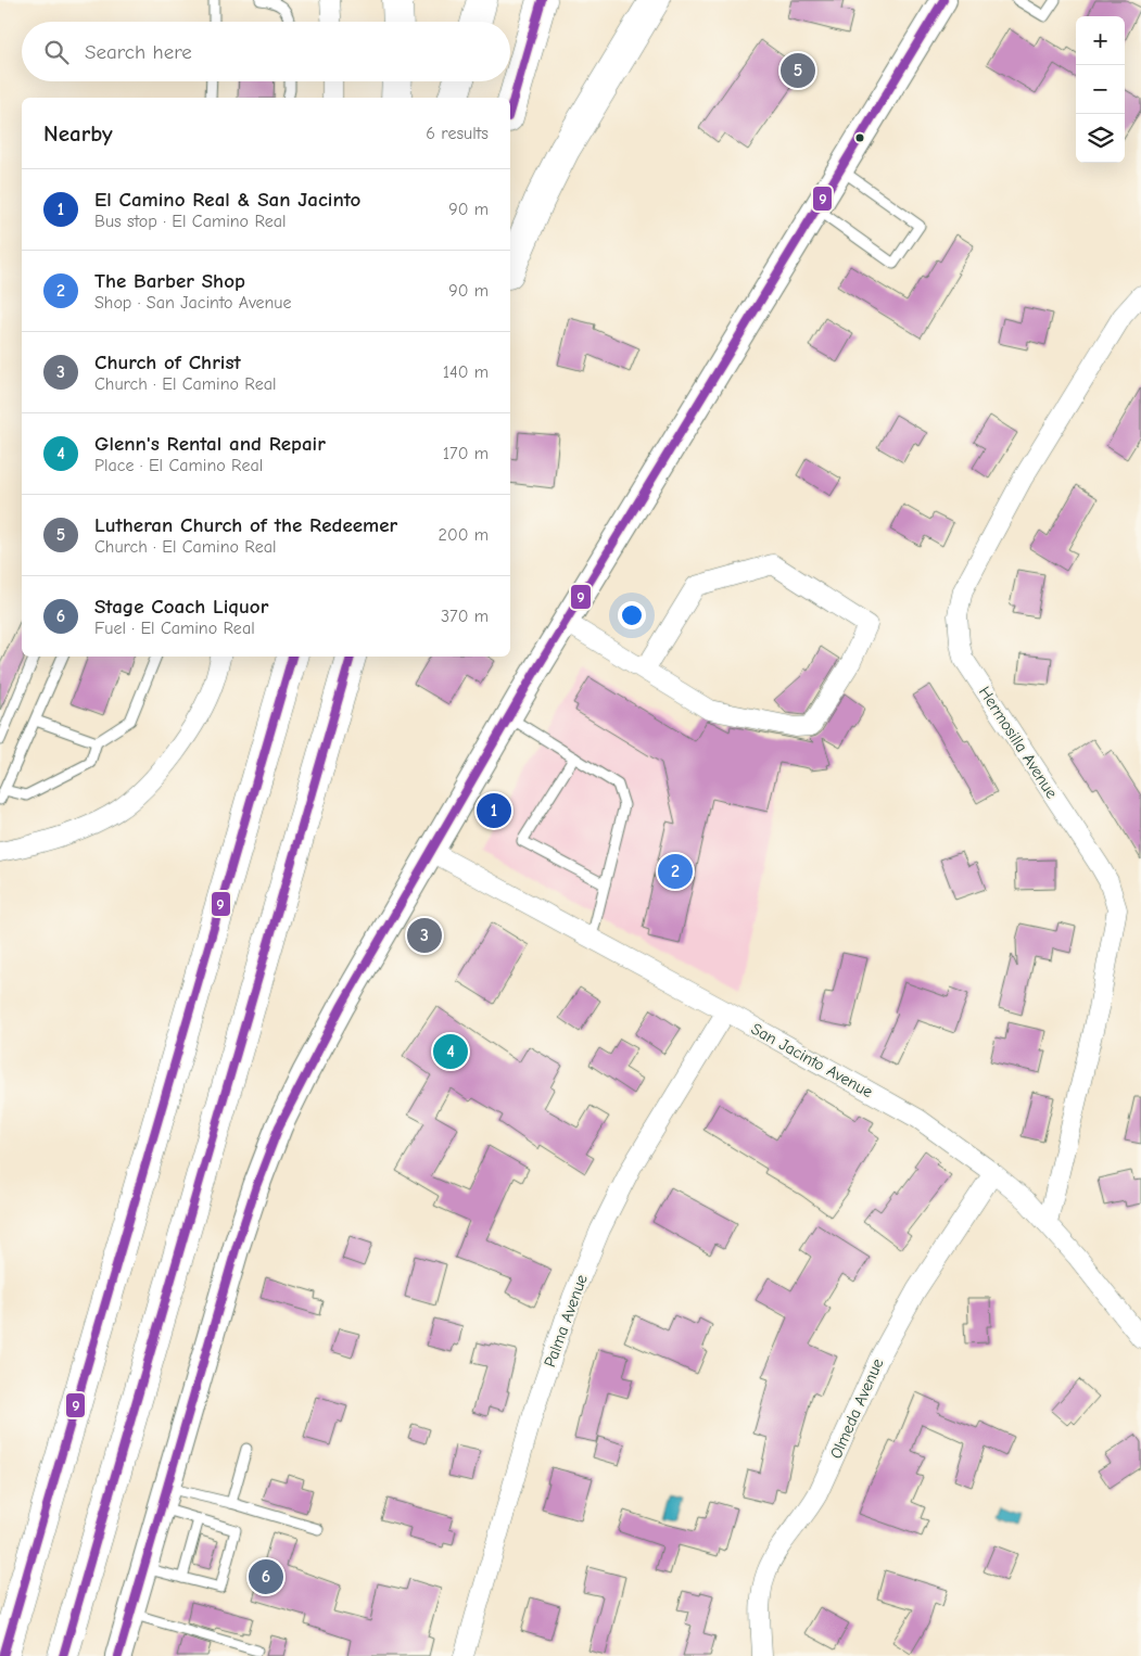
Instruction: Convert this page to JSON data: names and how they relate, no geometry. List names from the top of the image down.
{
  "streets": {
    "street": [
      "Hermosilla Avenue",
      "San Jacinto Avenue",
      "Palma Avenue",
      "Olmeda Avenue"
    ]
  },
  "crossings": [
    ["Hermosilla Avenue", "San Jacinto Avenue"],
    ["San Jacinto Avenue", "Palma Avenue"],
    ["San Jacinto Avenue", "Olmeda Avenue"]
  ],
  "lines": ["transit line 9"],
  "page": {
    "map_buttons": ["+", "−"],
    "search": "Search here",
    "pins": [
      "5",
      "1",
      "2",
      "3",
      "4",
      "6"
    ],
    "heading": ["Nearby", "6 results"],
    "list": [
      {
        "mark": "1",
        "name": "El Camino Real & San Jacinto",
        "note": "Bus stop · El Camino Real",
        "value": "90 m"
      },
      {
        "mark": "2",
        "name": "The Barber Shop",
        "note": "Shop · San Jacinto Avenue",
        "value": "90 m"
      },
      {
        "mark": "3",
        "name": "Church of Christ",
        "note": "Church · El Camino Real",
        "value": "140 m"
      },
      {
        "mark": "4",
        "name": "Glenn's Rental and Repair",
        "note": "Place · El Camino Real",
        "value": "170 m"
      },
      {
        "mark": "5",
        "name": "Lutheran Church of the Redeemer",
        "note": "Church · El Camino Real",
        "value": "200 m"
      },
      {
        "mark": "6",
        "name": "Stage Coach Liquor",
        "note": "Fuel · El Camino Real",
        "value": "370 m"
      }
    ]
  }
}
